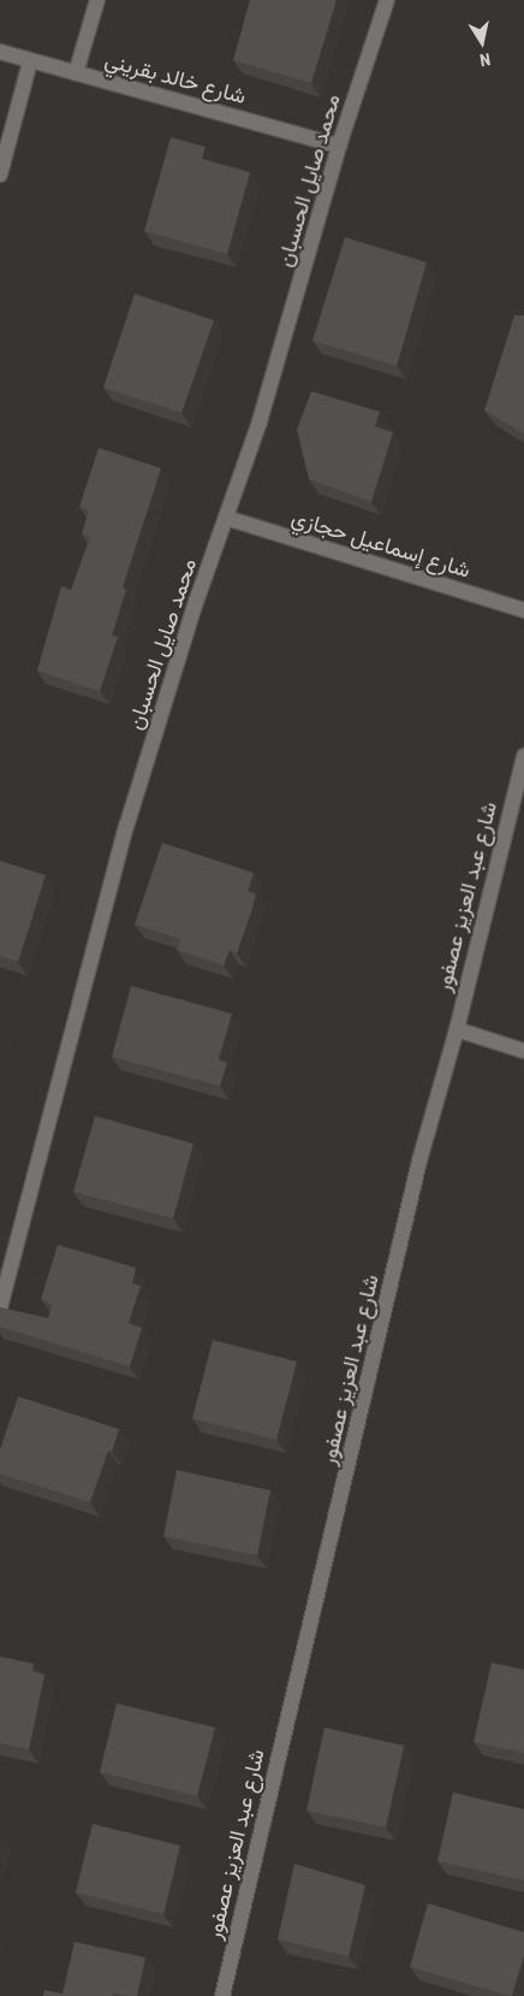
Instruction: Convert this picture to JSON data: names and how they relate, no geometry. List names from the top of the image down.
{
  "streets": {
    "street": [
      "شارع خالد بقريني",
      "محمد صايل الحسبان",
      "شارع إسماعيل حجازي",
      "شارع عبد العزيز عصفور"
    ]
  },
  "crossings": [
    ["شارع خالد بقريني", "محمد صايل الحسبان"],
    ["محمد صايل الحسبان", "شارع إسماعيل حجازي"]
  ],
  "north": "bottom"
}
